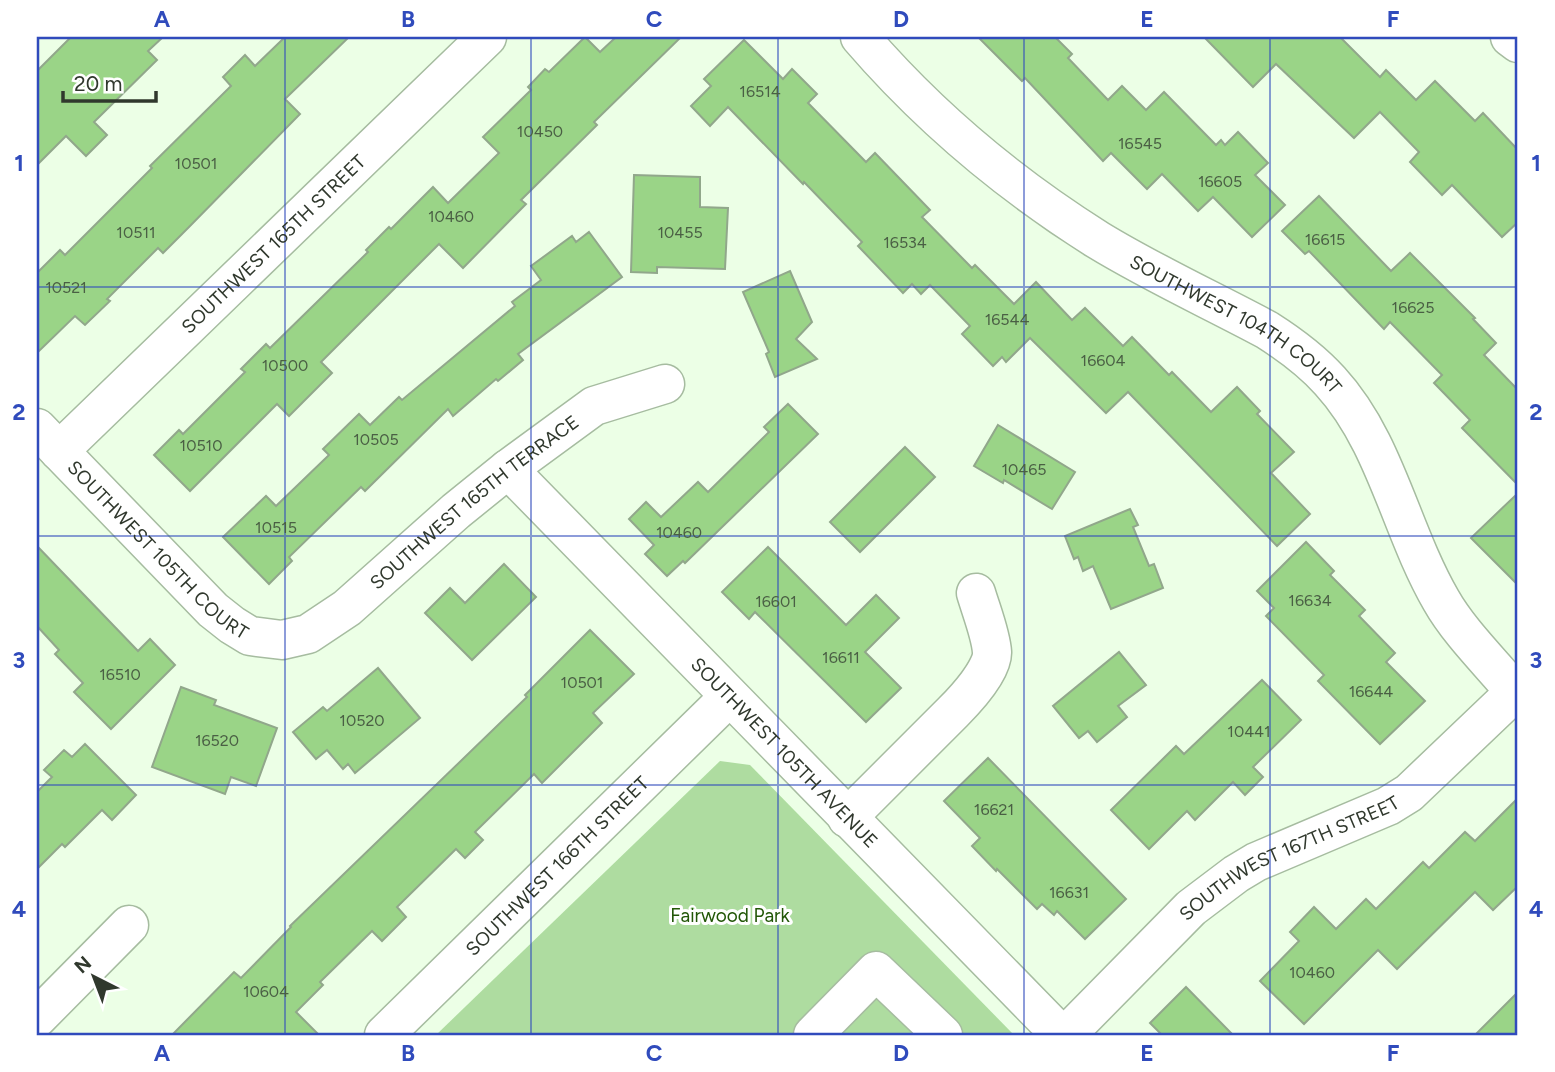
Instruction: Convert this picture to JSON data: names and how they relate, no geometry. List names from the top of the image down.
{
  "streets": {
    "street": [
      "SOUTHWEST 165TH STREET",
      "SOUTHWEST 104TH COURT",
      "SOUTHWEST 165TH TERRACE",
      "SOUTHWEST 105TH COURT",
      "SOUTHWEST 105TH AVENUE",
      "SOUTHWEST 167TH STREET",
      "SOUTHWEST 166TH STREET"
    ]
  },
  "crossings": [
    ["SOUTHWEST 165TH STREET", "SOUTHWEST 105TH COURT"],
    ["SOUTHWEST 104TH COURT", "SOUTHWEST 167TH STREET"],
    ["SOUTHWEST 165TH TERRACE", "SOUTHWEST 105TH COURT"],
    ["SOUTHWEST 165TH TERRACE", "SOUTHWEST 105TH AVENUE"],
    ["SOUTHWEST 105TH AVENUE", "SOUTHWEST 167TH STREET"],
    ["SOUTHWEST 105TH AVENUE", "SOUTHWEST 166TH STREET"]
  ],
  "parks": ["Fairwood Park"],
  "house_numbers": [
    "16514",
    "10450",
    "16545",
    "10501",
    "16605",
    "10460",
    "10511",
    "10455",
    "16615",
    "16534",
    "10521",
    "16625",
    "16544",
    "16604",
    "10500",
    "10505",
    "10510",
    "10465",
    "10515",
    "10460",
    "16634",
    "16601",
    "16611",
    "16510",
    "10501",
    "16644",
    "10520",
    "10441",
    "16520",
    "16621",
    "16631",
    "10460",
    "10604"
  ],
  "scale_bar": "20 m",
  "north": "top left",
  "grid": {
    "columns": [
      "A",
      "B",
      "C",
      "D",
      "E",
      "F"
    ],
    "rows": [
      "1",
      "2",
      "3",
      "4"
    ]
  }
}
